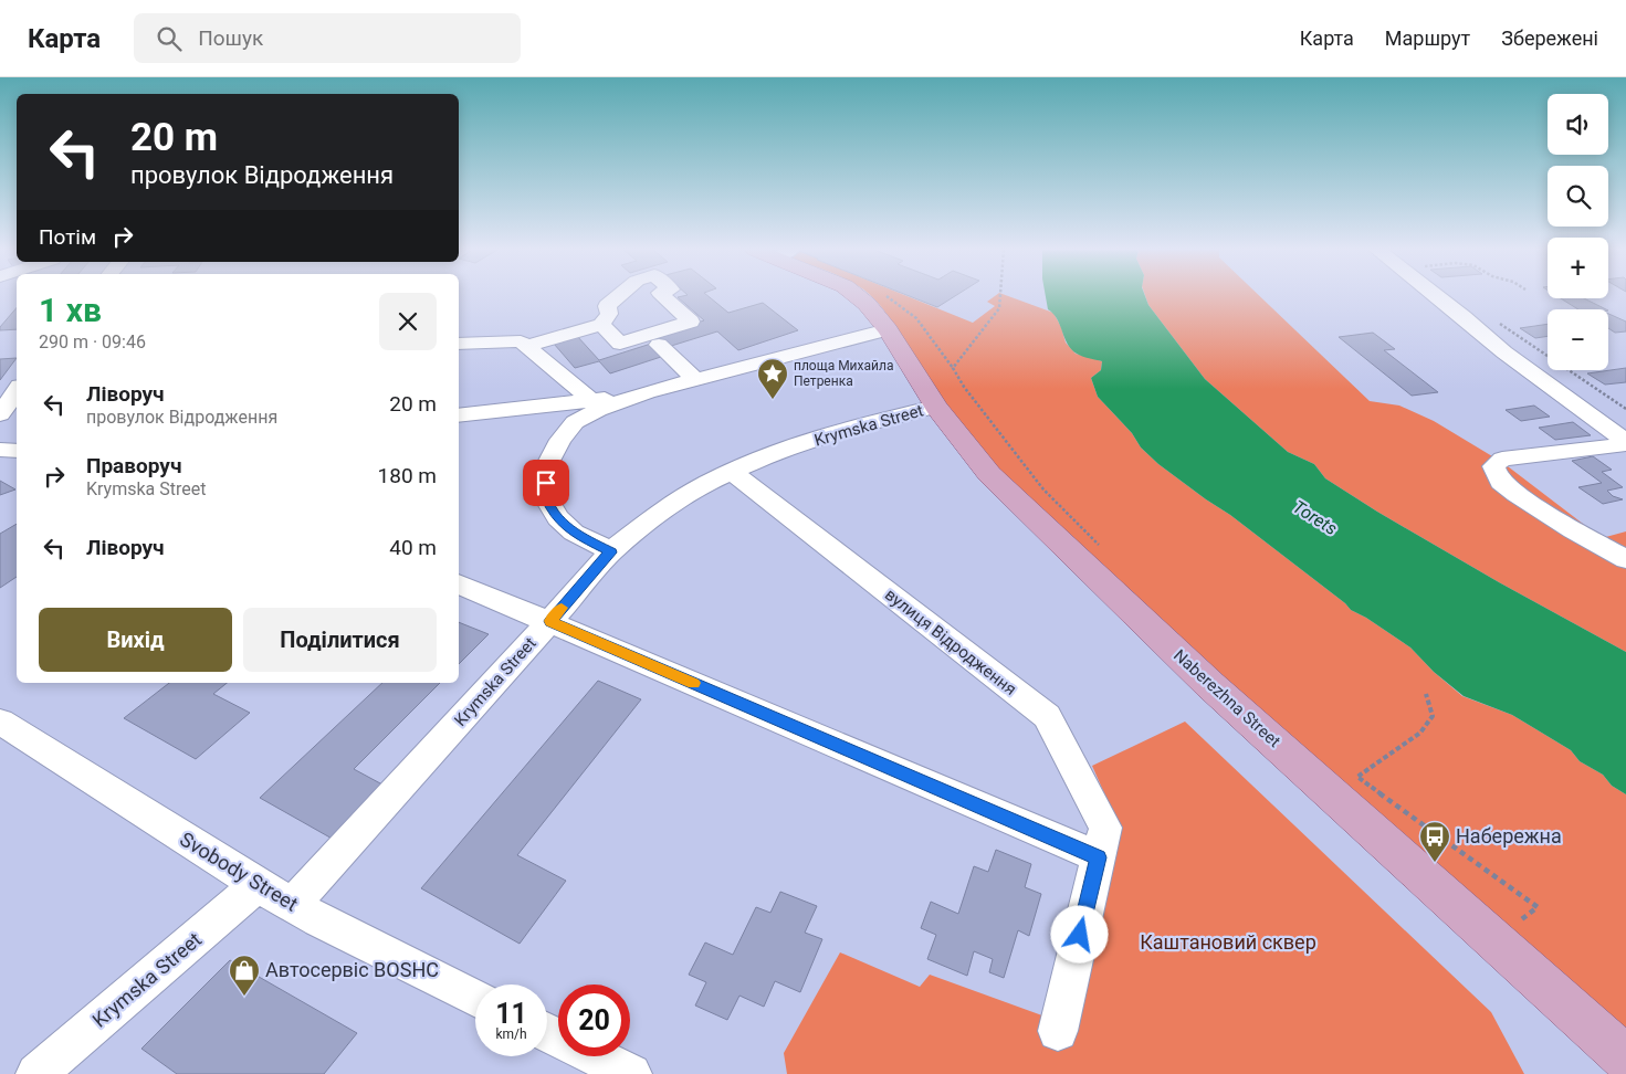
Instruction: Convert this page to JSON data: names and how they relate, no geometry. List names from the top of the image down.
{
  "streets": {
    "main road": ["Naberezhna Street"],
    "street": ["Krymska Street", "вулиця Відродження", "Svobody Street"]
  },
  "crossings": [
    ["Krymska Street", "вулиця Відродження"],
    ["Krymska Street", "Naberezhna Street"],
    ["Krymska Street", "Svobody Street"]
  ],
  "water": ["Torets"],
  "parks": ["Каштановий сквер"],
  "places": {
    "place": ["площа Михайла Петренка"],
    "bus stop": ["Набережна"],
    "shop": ["Автосервіс BOSHC"]
  },
  "page": {
    "header": "Карта",
    "search": "Пошук",
    "nav": ["Карта", "Маршрут", "Збережені"],
    "map_buttons": ["+", "−"],
    "turn": ["20 m", "провулок Відродження"],
    "then": "Потім",
    "heading": ["1 хв", "290 m · 09:46"],
    "list": [
      {
        "name": "Ліворуч",
        "note": "провулок Відродження",
        "value": "20 m"
      },
      {
        "name": "Праворуч",
        "note": "Krymska Street",
        "value": "180 m"
      },
      {
        "name": "Ліворуч",
        "value": "40 m"
      }
    ],
    "buttons": ["Вихід", "Поділитися"],
    "speed": "11 km/h",
    "limit": "20"
  }
}
